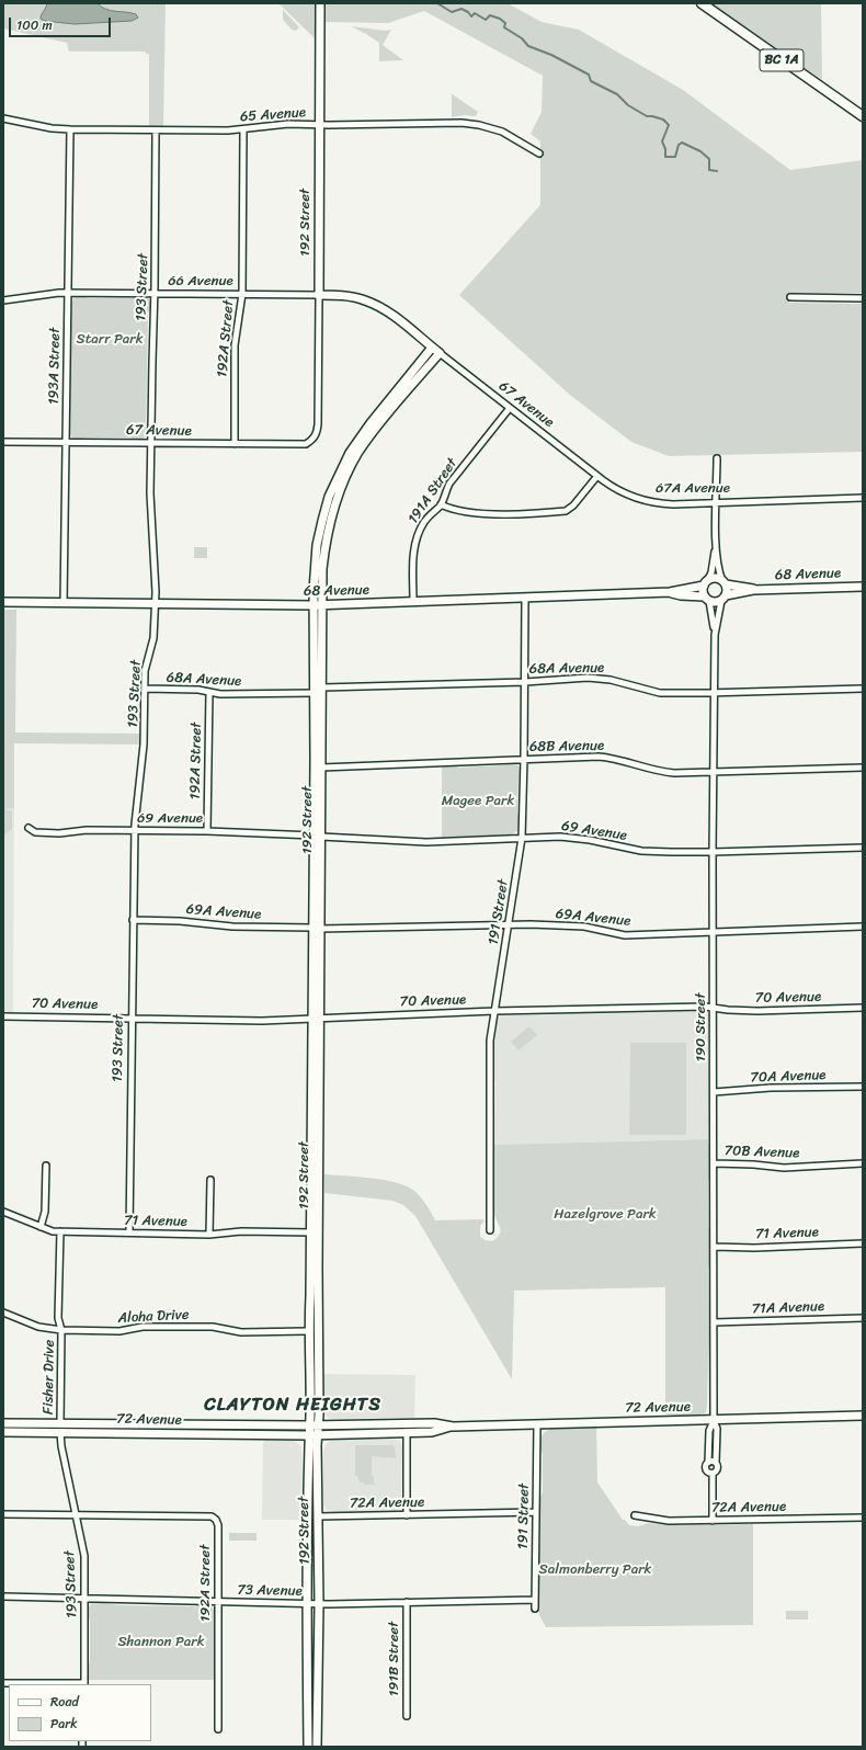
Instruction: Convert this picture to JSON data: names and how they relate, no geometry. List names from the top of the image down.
{
  "streets": {
    "main road": [
      "BC 1A",
      "192 Street",
      "68 Avenue",
      "72 Avenue"
    ],
    "street": [
      "65 Avenue",
      "66 Avenue",
      "193 Street",
      "192A Street",
      "193A Street",
      "67 Avenue",
      "67A Avenue",
      "191A Street",
      "68A Avenue",
      "68B Avenue",
      "69 Avenue",
      "69A Avenue",
      "191 Street",
      "70 Avenue",
      "190 Street",
      "70A Avenue",
      "70B Avenue",
      "71 Avenue",
      "71A Avenue",
      "Aloha Drive",
      "Fisher Drive",
      "72A Avenue",
      "73 Avenue",
      "191B Street"
    ]
  },
  "crossings": [
    ["65 Avenue", "192 Street"],
    ["65 Avenue", "193 Street"],
    ["65 Avenue", "192A Street"],
    ["65 Avenue", "193A Street"],
    ["192 Street", "66 Avenue"],
    ["192 Street", "67 Avenue"],
    ["192 Street", "68 Avenue"],
    ["192 Street", "68A Avenue"],
    ["192 Street", "68B Avenue"],
    ["192 Street", "69 Avenue"],
    ["192 Street", "69A Avenue"],
    ["192 Street", "70 Avenue"],
    ["192 Street", "71 Avenue"],
    ["192 Street", "Aloha Drive"],
    ["192 Street", "72 Avenue"],
    ["192 Street", "72A Avenue"],
    ["192 Street", "73 Avenue"],
    ["66 Avenue", "193 Street"],
    ["66 Avenue", "192A Street"],
    ["66 Avenue", "193A Street"],
    ["193 Street", "192A Street"],
    ["193 Street", "67 Avenue"],
    ["193 Street", "68 Avenue"],
    ["193 Street", "68A Avenue"],
    ["193 Street", "69 Avenue"],
    ["193 Street", "69A Avenue"],
    ["193 Street", "70 Avenue"],
    ["193 Street", "71 Avenue"],
    ["193 Street", "72 Avenue"],
    ["193 Street", "73 Avenue"],
    ["192A Street", "67 Avenue"],
    ["192A Street", "68A Avenue"],
    ["192A Street", "69 Avenue"],
    ["192A Street", "73 Avenue"],
    ["193A Street", "67 Avenue"],
    ["193A Street", "68 Avenue"],
    ["67 Avenue", "67A Avenue"],
    ["67 Avenue", "191A Street"],
    ["191A Street", "68 Avenue"],
    ["68 Avenue", "191 Street"],
    ["68 Avenue", "190 Street"],
    ["68A Avenue", "191 Street"],
    ["68A Avenue", "190 Street"],
    ["68B Avenue", "191 Street"],
    ["68B Avenue", "190 Street"],
    ["69 Avenue", "191 Street"],
    ["69 Avenue", "190 Street"],
    ["69A Avenue", "191 Street"],
    ["69A Avenue", "190 Street"],
    ["191 Street", "70 Avenue"],
    ["191 Street", "72 Avenue"],
    ["191 Street", "72A Avenue"],
    ["191 Street", "73 Avenue"],
    ["70 Avenue", "190 Street"],
    ["190 Street", "70A Avenue"],
    ["190 Street", "70B Avenue"],
    ["190 Street", "71 Avenue"],
    ["190 Street", "71A Avenue"],
    ["190 Street", "72 Avenue"],
    ["190 Street", "72A Avenue"],
    ["71 Avenue", "Fisher Drive"],
    ["Aloha Drive", "Fisher Drive"],
    ["Fisher Drive", "72 Avenue"],
    ["73 Avenue", "191B Street"]
  ],
  "districts": ["CLAYTON HEIGHTS"],
  "parks": [
    "Starr Park",
    "Magee Park",
    "Hazelgrove Park",
    "Salmonberry Park",
    "Shannon Park"
  ],
  "legend": ["Road", "Park"],
  "scale_bar": "100 m"
}
